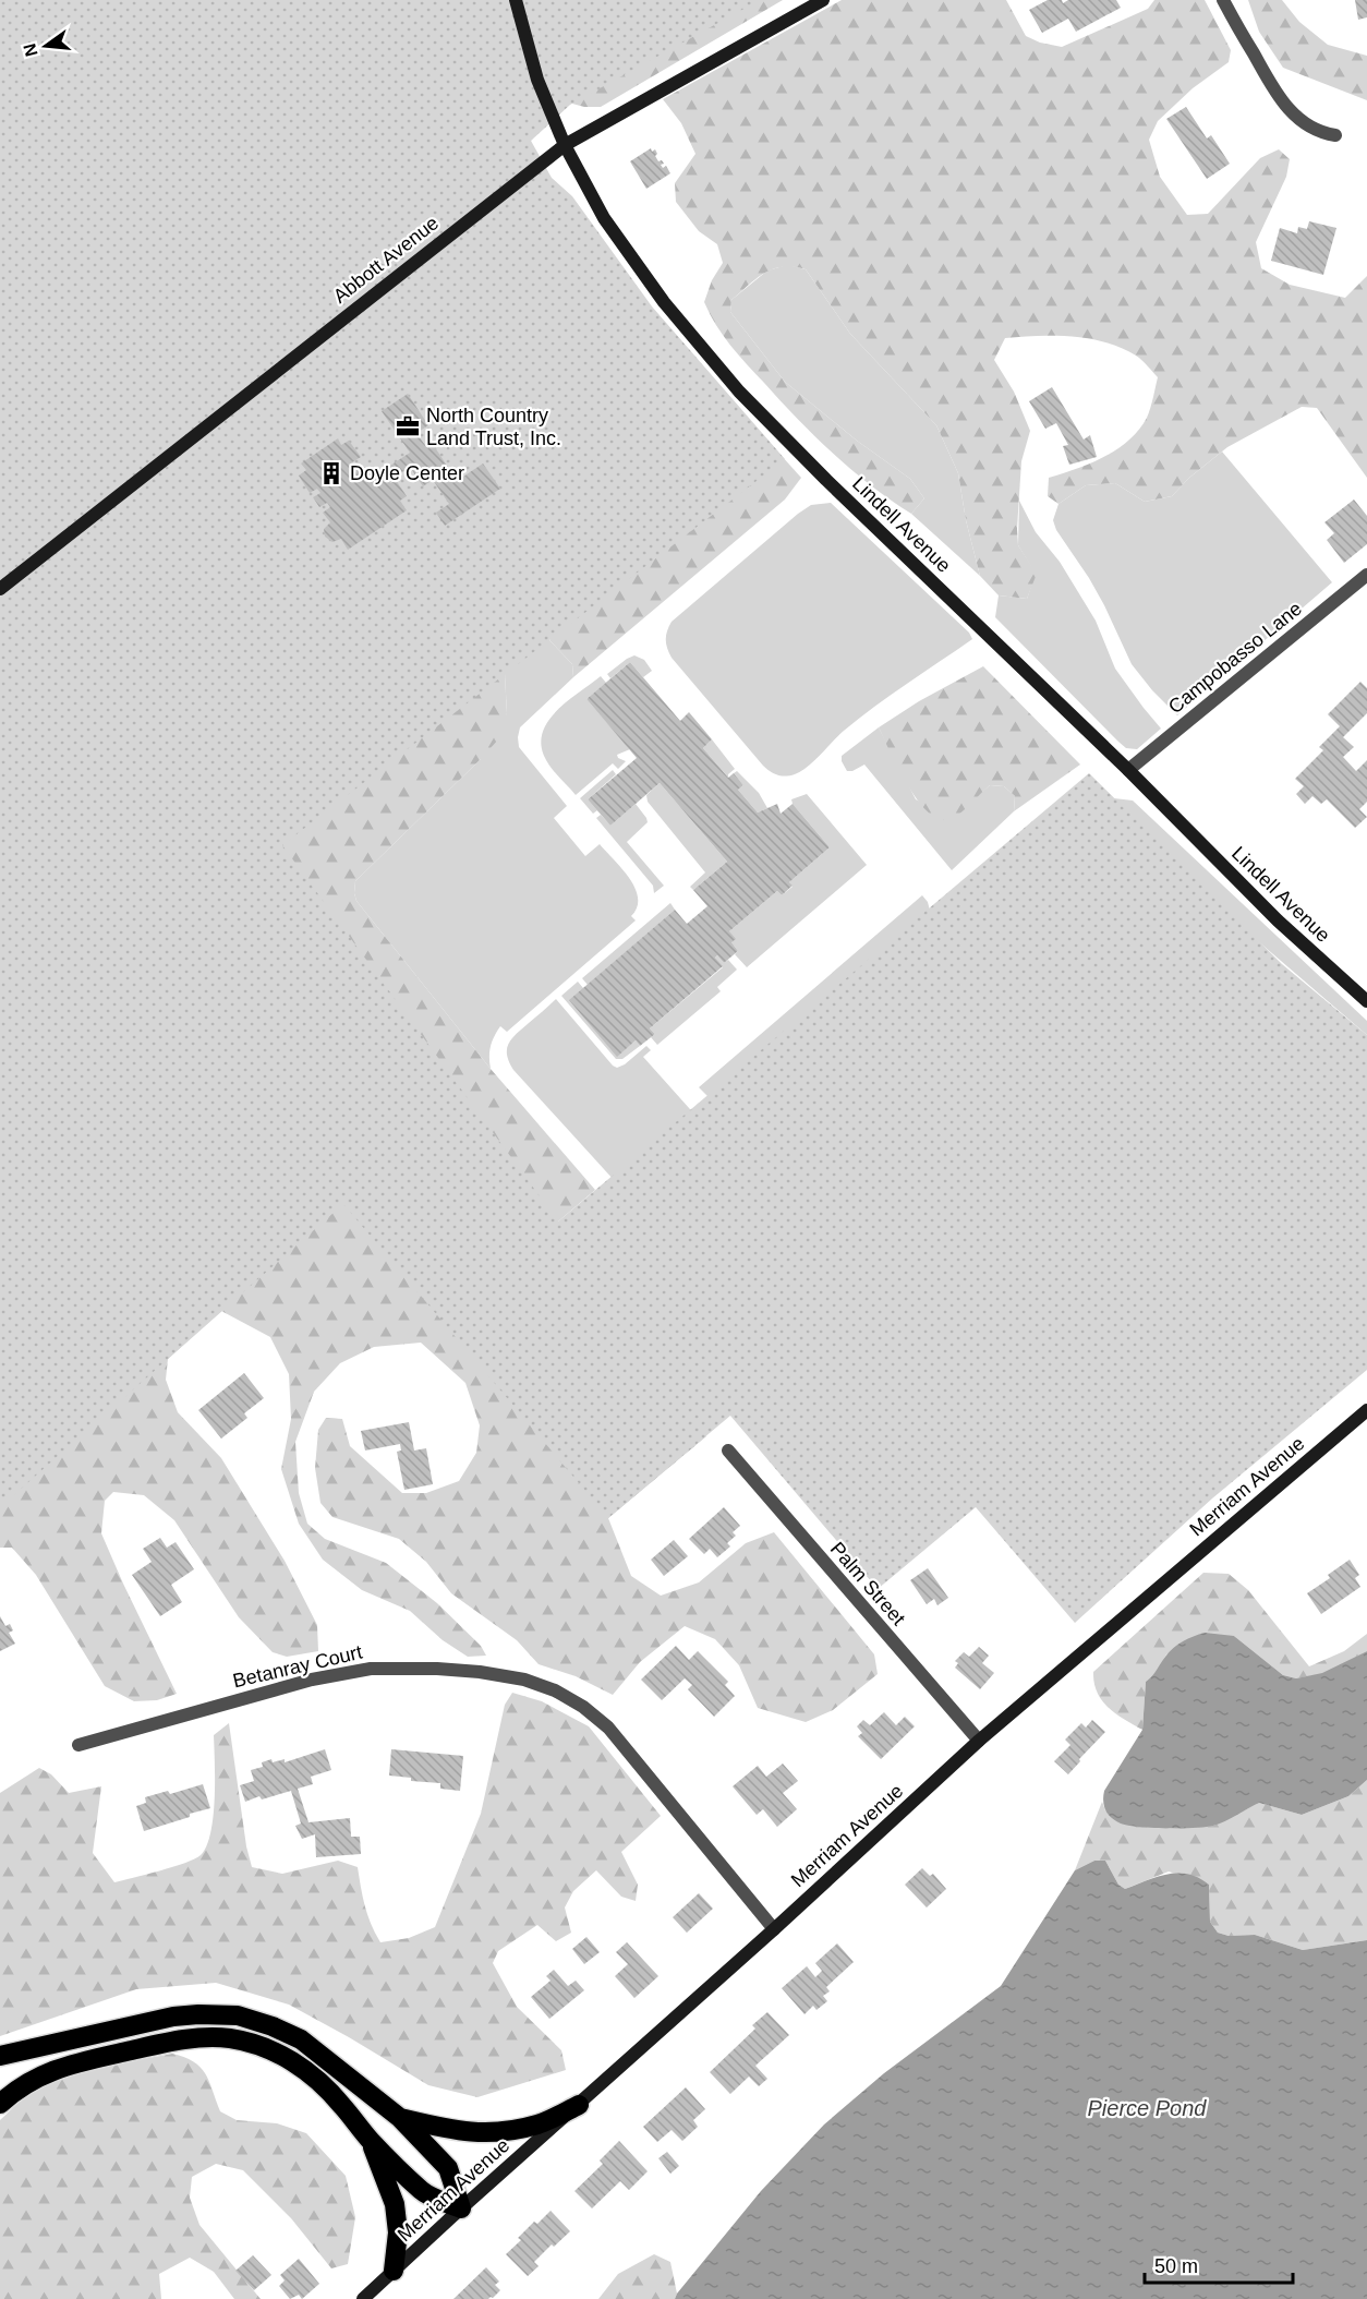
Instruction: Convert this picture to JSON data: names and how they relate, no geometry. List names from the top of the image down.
{
  "streets": {
    "street": [
      "Abbott Avenue",
      "Lindell Avenue",
      "Campobasso Lane",
      "Merriam Avenue",
      "Palm Street",
      "Betanray Court"
    ]
  },
  "crossings": [
    ["Abbott Avenue", "Lindell Avenue"],
    ["Lindell Avenue", "Campobasso Lane"],
    ["Merriam Avenue", "Palm Street"],
    ["Merriam Avenue", "Betanray Court"]
  ],
  "water": ["Pierce Pond"],
  "places": {
    "office": ["North Country Land Trust, Inc."],
    "building": ["Doyle Center"]
  },
  "scale_bar": "50 m",
  "north": "left"
}
